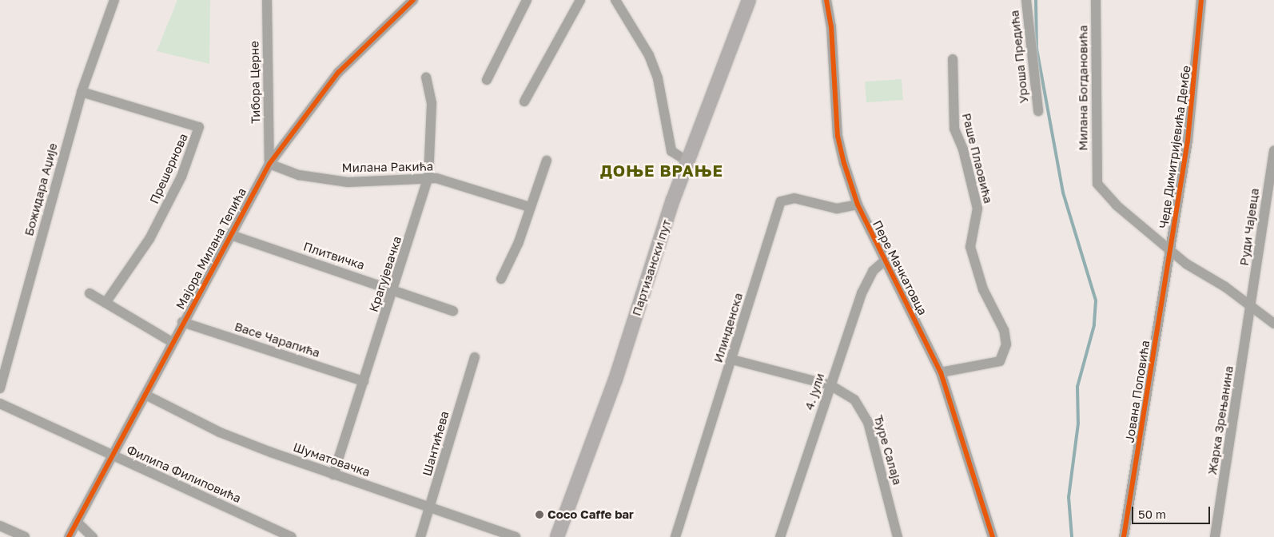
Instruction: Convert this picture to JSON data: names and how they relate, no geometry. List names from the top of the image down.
{
  "streets": {
    "main road": ["Партизански пут"],
    "street": [
      "Уроша Предића",
      "Тибора Церне",
      "Милана Богдановића",
      "Чеде Димитријевића Дембе",
      "Раше Плаовића",
      "Милана Ракића",
      "Прешернова",
      "Божидара Аџије",
      "Руди Чајевца",
      "Мајора Милана Тепића",
      "Плитвичка",
      "Пере Мачкатовца",
      "Крагујевачка",
      "Илинденска",
      "Васе Чарапића",
      "4. јули",
      "Јована Поповића",
      "Жарка Зрењанина",
      "Шантићева",
      "Ђуре Салаја",
      "Шуматовачка",
      "Филипа Филиповића"
    ]
  },
  "crossings": [
    ["Тибора Церне", "Милана Ракића"],
    ["Тибора Церне", "Мајора Милана Тепића"],
    ["Милана Богдановића", "Чеде Димитријевића Дембе"],
    ["Милана Богдановића", "Јована Поповића"],
    ["Чеде Димитријевића Дембе", "Јована Поповића"],
    ["Раше Плаовића", "Пере Мачкатовца"],
    ["Милана Ракића", "Мајора Милана Тепића"],
    ["Милана Ракића", "Крагујевачка"],
    ["Прешернова", "Божидара Аџије"],
    ["Руди Чајевца", "Жарка Зрењанина"],
    ["Мајора Милана Тепића", "Плитвичка"],
    ["Мајора Милана Тепића", "Васе Чарапића"],
    ["Мајора Милана Тепића", "Шуматовачка"],
    ["Мајора Милана Тепића", "Филипа Филиповића"],
    ["Плитвичка", "Крагујевачка"],
    ["Пере Мачкатовца", "Илинденска"],
    ["Пере Мачкатовца", "4. јули"],
    ["Крагујевачка", "Васе Чарапића"],
    ["Крагујевачка", "Шуматовачка"],
    ["Илинденска", "Ђуре Салаја"],
    ["4. јули", "Ђуре Салаја"],
    ["Шантићева", "Шуматовачка"]
  ],
  "districts": ["ДОЊЕ ВРАЊЕ"],
  "places": ["Coco Caffe bar"],
  "scale_bar": "50 m"
}
